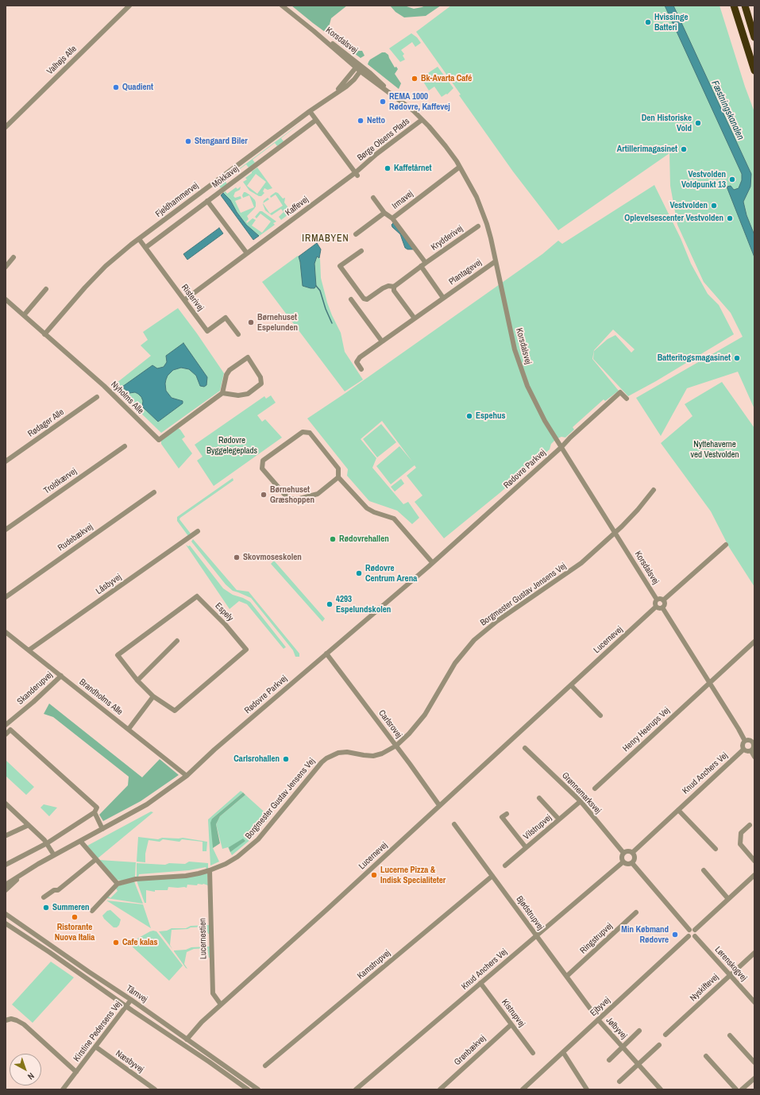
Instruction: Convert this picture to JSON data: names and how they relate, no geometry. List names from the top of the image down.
{
  "streets": {
    "street": [
      "Korsdalsvej",
      "Valhøjs Alle",
      "Børge Olsens Plads",
      "Mokkavej",
      "Fjeldhammervej",
      "Irmavej",
      "Kaffevej",
      "Krydderivej",
      "Plantagevej",
      "Risterivej",
      "Nyholms Alle",
      "Rødager Alle",
      "Rødovre Parkvej",
      "Troldkærvej",
      "Rudebækvej",
      "Låsbyvej",
      "Borgmester Gustav Jensens Vej",
      "Espely",
      "Lucernevej",
      "Skanderupvej",
      "Brandholms Alle",
      "Carlsrovej",
      "Henry Heerups Vej",
      "Knud Anchers Vej",
      "Grønnemarksvej",
      "Vilstrupvej",
      "Bjødstrupvej",
      "Lucernestien",
      "Ringstrupvej",
      "Lørenskogvej",
      "Kamstrupvej",
      "Nyskiftevej",
      "Tårnvej",
      "Ejbyvej",
      "Kistrupvej",
      "Jølbyvej",
      "Kirstine Pedersens Vej",
      "Grønbækvej",
      "Næsbyvej"
    ]
  },
  "crossings": [
    ["Korsdalsvej", "Børge Olsens Plads"],
    ["Korsdalsvej", "Fjeldhammervej"],
    ["Korsdalsvej", "Irmavej"],
    ["Korsdalsvej", "Plantagevej"],
    ["Korsdalsvej", "Rødovre Parkvej"],
    ["Korsdalsvej", "Borgmester Gustav Jensens Vej"],
    ["Korsdalsvej", "Lucernevej"],
    ["Børge Olsens Plads", "Kaffevej"],
    ["Mokkavej", "Risterivej"],
    ["Fjeldhammervej", "Risterivej"],
    ["Fjeldhammervej", "Nyholms Alle"],
    ["Kaffevej", "Risterivej"],
    ["Rødovre Parkvej", "Brandholms Alle"],
    ["Rødovre Parkvej", "Carlsrovej"],
    ["Låsbyvej", "Brandholms Alle"],
    ["Borgmester Gustav Jensens Vej", "Carlsrovej"],
    ["Borgmester Gustav Jensens Vej", "Lucernestien"],
    ["Lucernevej", "Carlsrovej"],
    ["Lucernevej", "Lucernestien"],
    ["Lucernevej", "Tårnvej"],
    ["Skanderupvej", "Brandholms Alle"],
    ["Knud Anchers Vej", "Grønnemarksvej"],
    ["Knud Anchers Vej", "Bjødstrupvej"],
    ["Knud Anchers Vej", "Kistrupvej"],
    ["Grønnemarksvej", "Vilstrupvej"],
    ["Bjødstrupvej", "Ringstrupvej"],
    ["Bjødstrupvej", "Kamstrupvej"],
    ["Lørenskogvej", "Nyskiftevej"],
    ["Lørenskogvej", "Ejbyvej"],
    ["Tårnvej", "Kirstine Pedersens Vej"],
    ["Ejbyvej", "Jølbyvej"],
    ["Kistrupvej", "Grønbækvej"],
    ["Kirstine Pedersens Vej", "Næsbyvej"]
  ],
  "districts": ["IRMABYEN"],
  "water": ["Fæstningskanalen"],
  "parks": ["Rødovre Byggelegeplads", "Nyttehaverne ved Vestvolden"],
  "places": [
    "Hvissinge Batteri",
    "Bk-Avarta Café",
    "Quadient",
    "REMA 1000 Rødovre, Kaffevej",
    "Netto",
    "Den Historiske Vold",
    "Stengaard Biler",
    "Artillerimagasinet",
    "Kaffetårnet",
    "Vestvolden Voldpunkt 13",
    "Vestvolden",
    "Oplevelsescenter Vestvolden",
    "Børnehuset Espelunden",
    "Batteritogsmagasinet",
    "Espehus",
    "Børnehuset Græshoppen",
    "Rødovrehallen",
    "Skovmoseskolen",
    "Rødovre Centrum Arena",
    "4293 Espelundskolen",
    "Carlsrohallen",
    "Lucerne Pizza & Indisk Specialiteter",
    "Summeren",
    "Ristorante Nuova Italia",
    "Min Købmand Rødovre",
    "Cafe kalas"
  ],
  "north": "bottom right"
}
